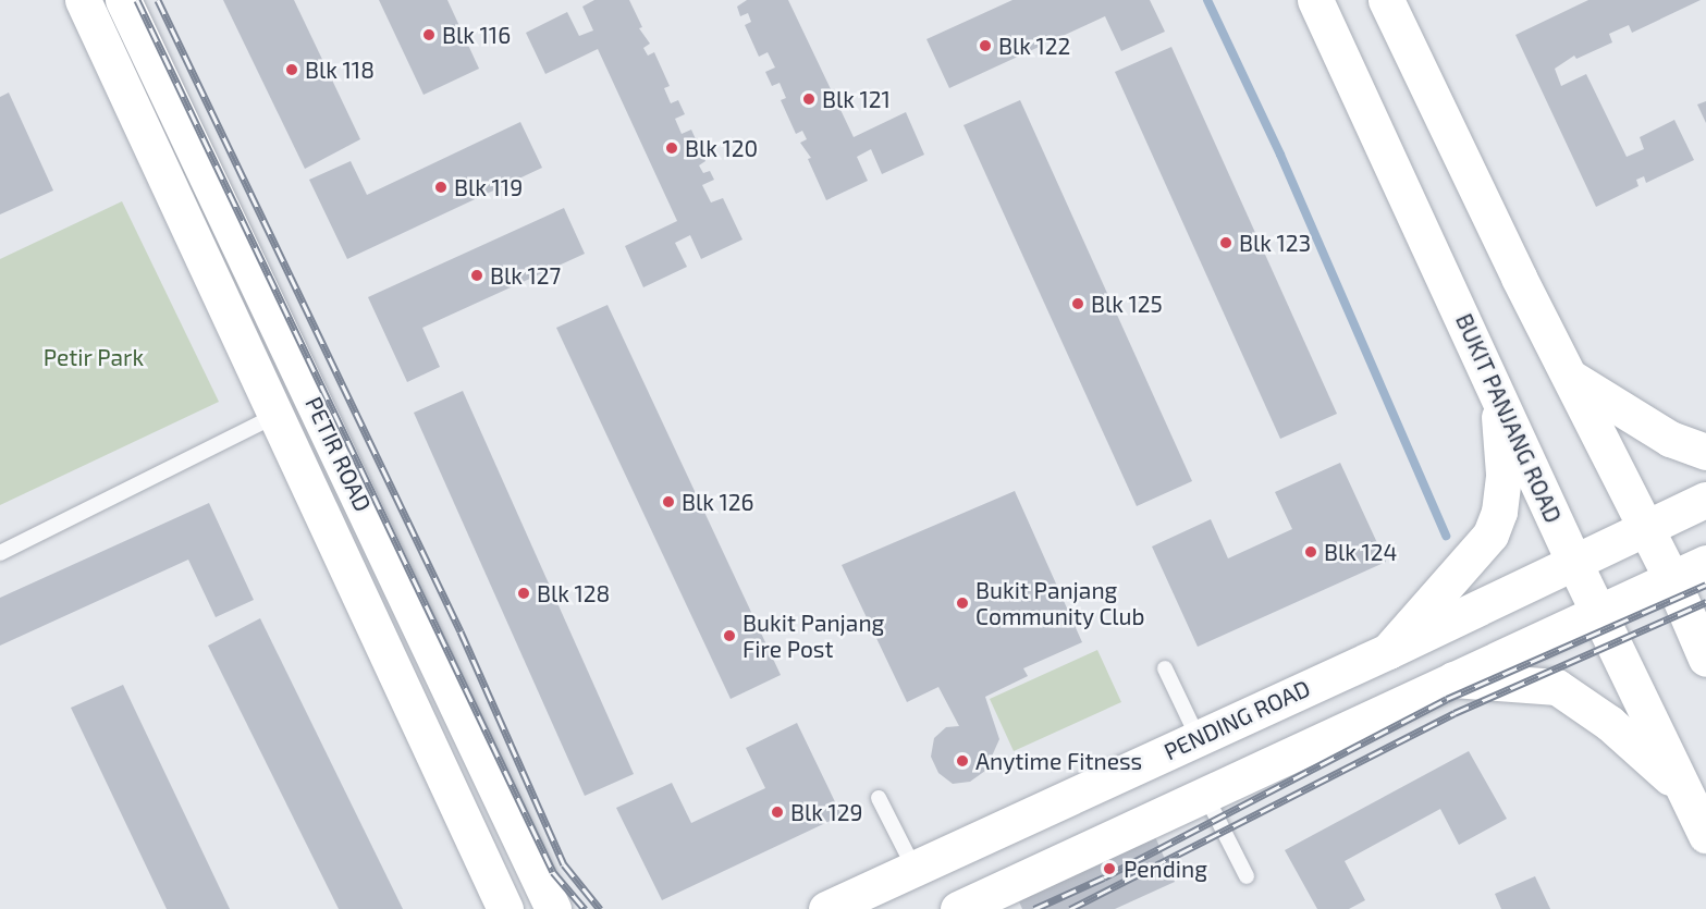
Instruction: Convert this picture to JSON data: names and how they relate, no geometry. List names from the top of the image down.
{
  "streets": {
    "main road": ["BUKIT PANJANG ROAD", "PETIR ROAD", "PENDING ROAD"]
  },
  "crossings": [
    ["BUKIT PANJANG ROAD", "PENDING ROAD"]
  ],
  "parks": ["Petir Park"],
  "places": [
    "Blk 116",
    "Blk 122",
    "Blk 118",
    "Blk 121",
    "Blk 120",
    "Blk 119",
    "Blk 123",
    "Blk 127",
    "Blk 125",
    "Blk 126",
    "Blk 124",
    "Blk 128",
    "Bukit Panjang Community Club",
    "Bukit Panjang Fire Post",
    "Anytime Fitness",
    "Blk 129",
    "Pending"
  ]
}
